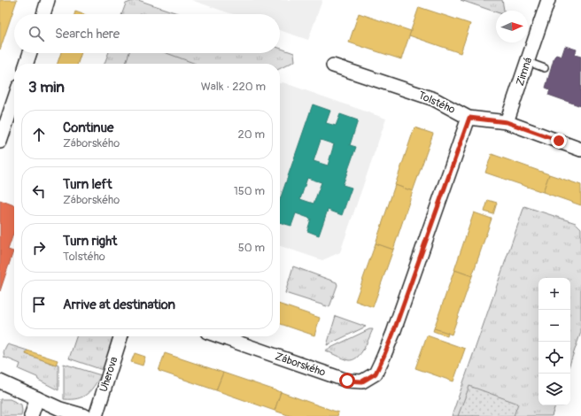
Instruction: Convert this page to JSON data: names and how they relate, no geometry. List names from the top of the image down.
{
  "streets": {
    "street": [
      "Zimná",
      "Tolstého",
      "Záborského",
      "Uherova"
    ]
  },
  "crossings": [
    ["Zimná", "Tolstého"],
    ["Tolstého", "Záborského"]
  ],
  "north": "right",
  "page": {
    "search": "Search here",
    "heading": ["3 min", "Walk · 220 m"],
    "list": [
      ["Continue", "Záborského", "20 m"],
      ["Turn left", "Záborského", "150 m"],
      ["Turn right", "Tolstého", "50 m"],
      "Arrive at destination"
    ],
    "map_buttons": ["+", "−"]
  }
}
